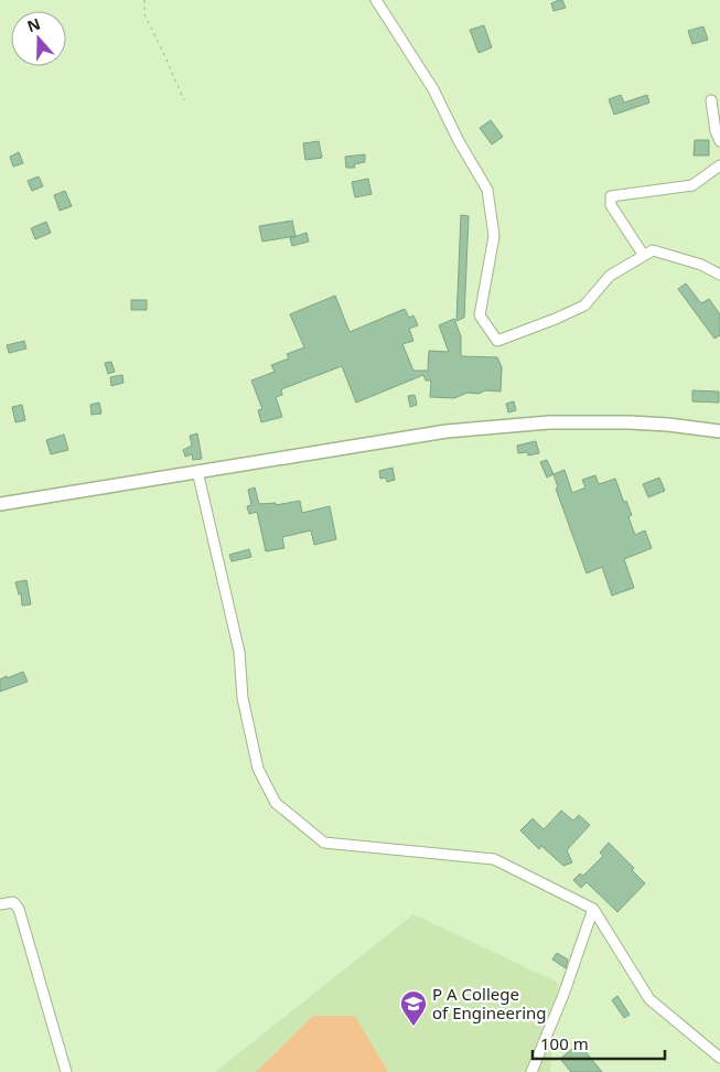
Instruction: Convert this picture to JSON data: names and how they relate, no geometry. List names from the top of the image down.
{
  "places": {
    "school or university": ["P A College of Engineering"]
  },
  "scale_bar": "100 m",
  "north": "top"
}
